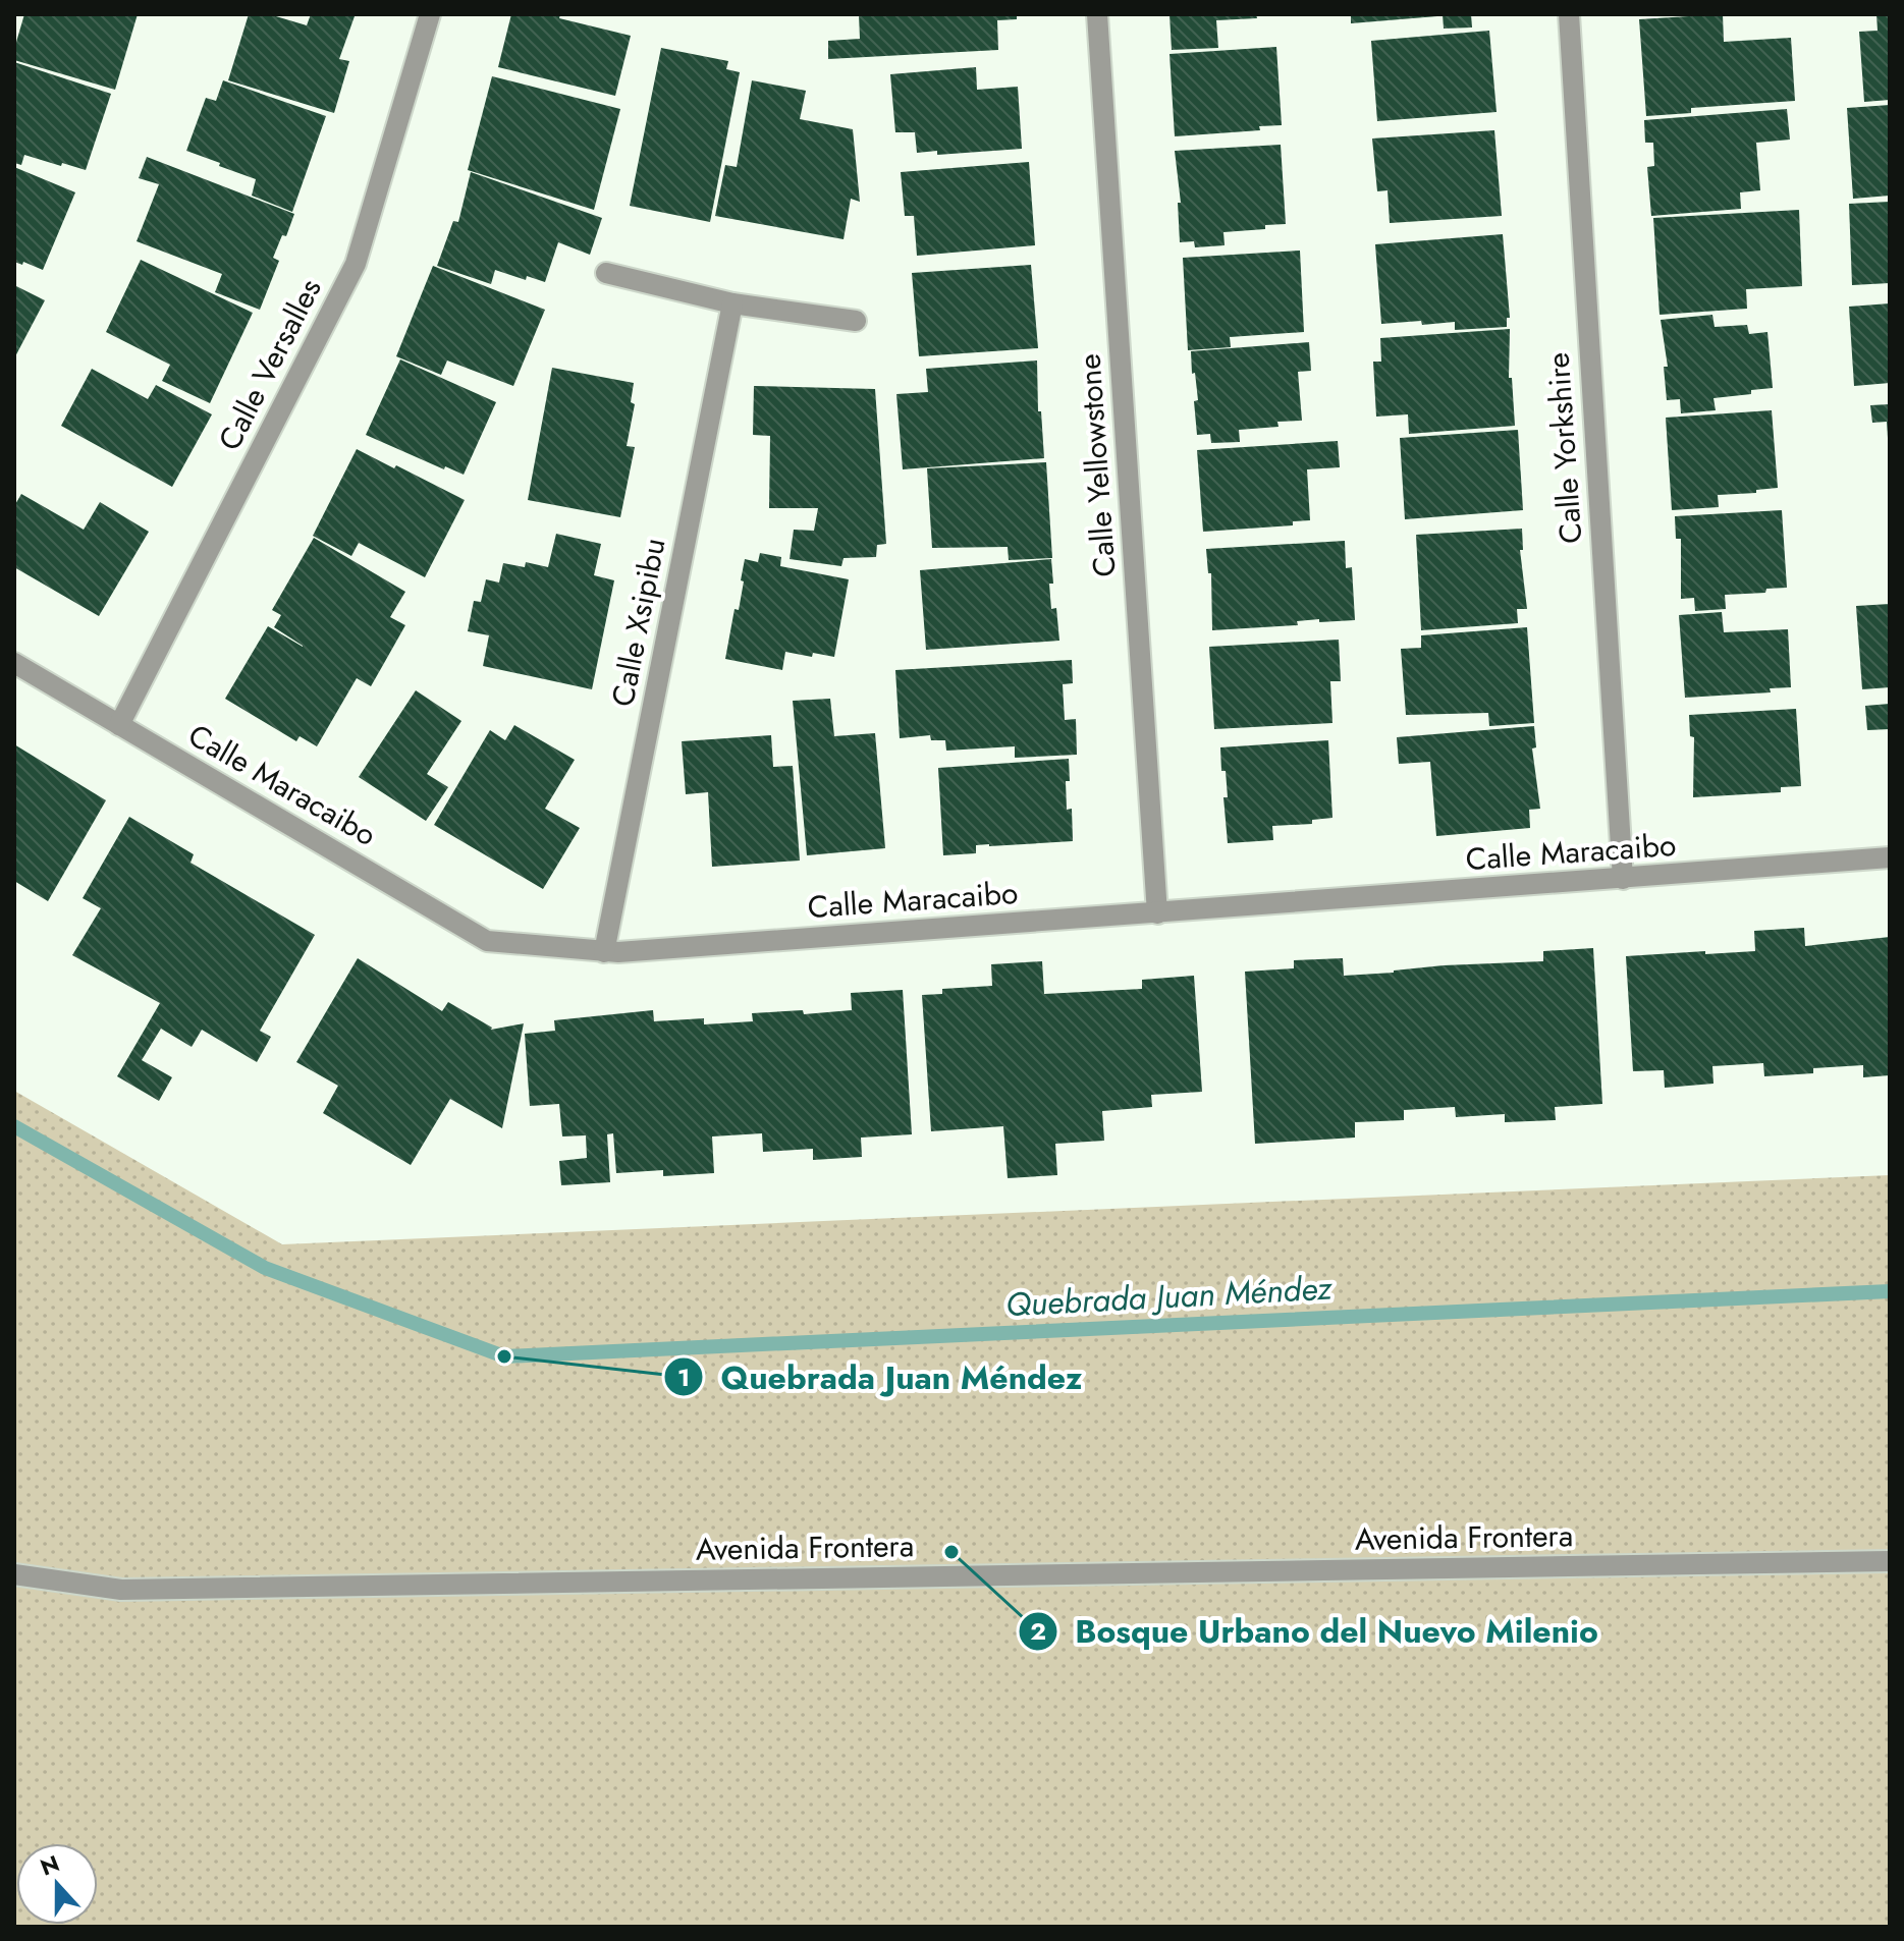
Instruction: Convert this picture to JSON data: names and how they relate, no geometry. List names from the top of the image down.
{
  "streets": {
    "street": [
      "Calle Versalles",
      "Calle Yorkshire",
      "Calle Yellowstone",
      "Calle Xsipibu",
      "Calle Maracaibo",
      "Avenida Frontera"
    ]
  },
  "crossings": [
    ["Calle Versalles", "Calle Maracaibo"],
    ["Calle Yorkshire", "Calle Maracaibo"],
    ["Calle Yellowstone", "Calle Maracaibo"],
    ["Calle Xsipibu", "Calle Maracaibo"]
  ],
  "water": ["Quebrada Juan Méndez"],
  "places": ["Quebrada Juan Méndez", "Bosque Urbano del Nuevo Milenio"],
  "north": "top"
}
